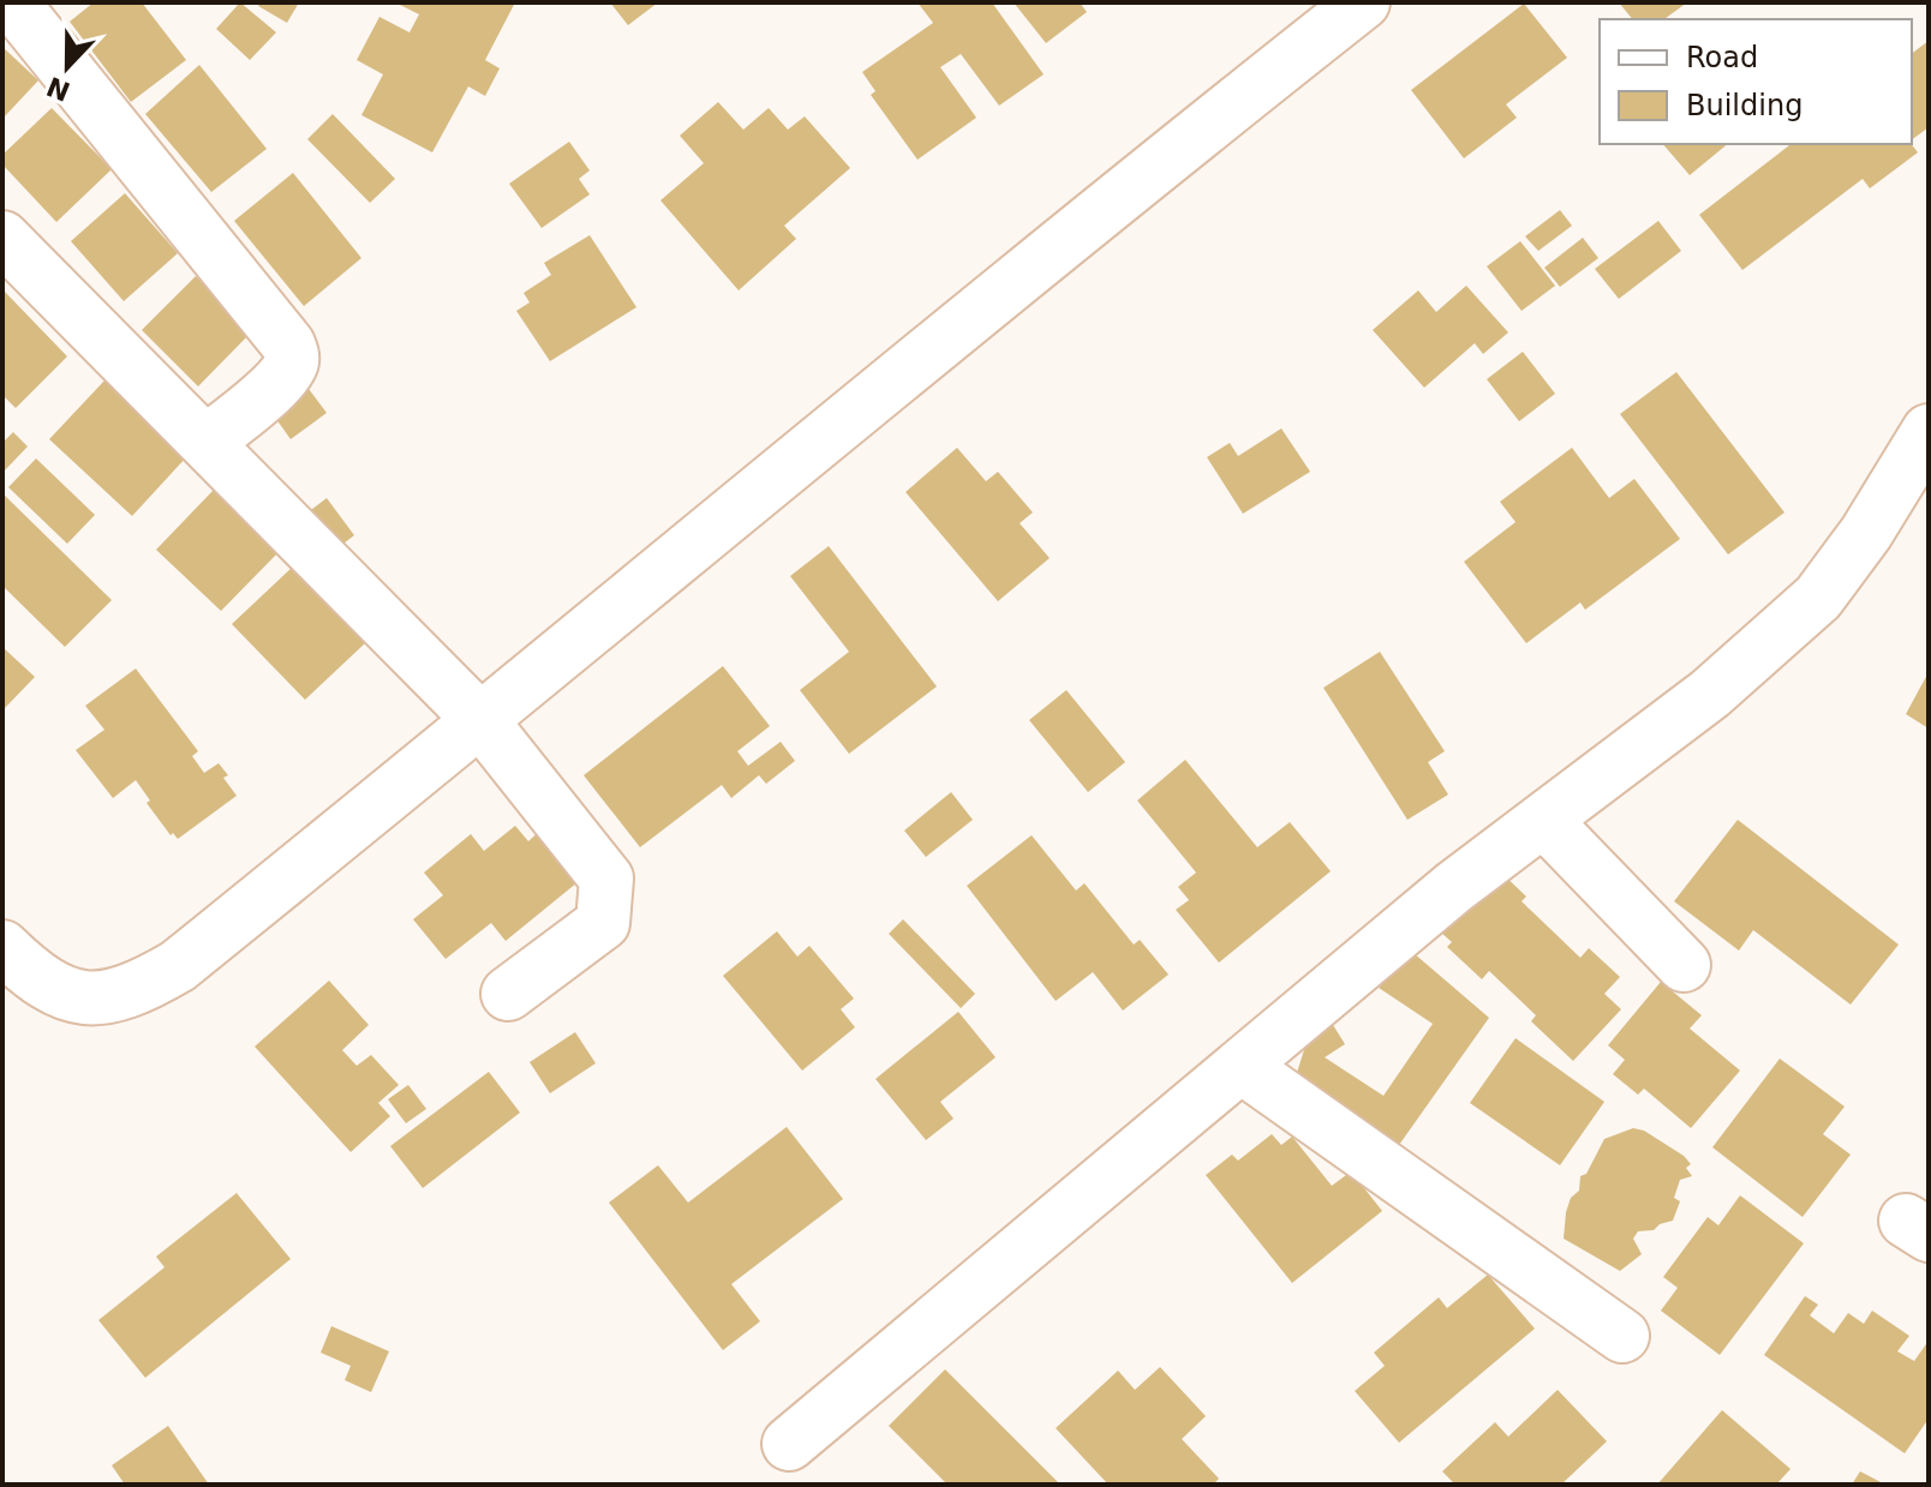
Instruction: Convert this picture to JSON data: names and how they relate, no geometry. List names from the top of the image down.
{
  "legend": ["Road", "Building"],
  "north": "bottom"
}
